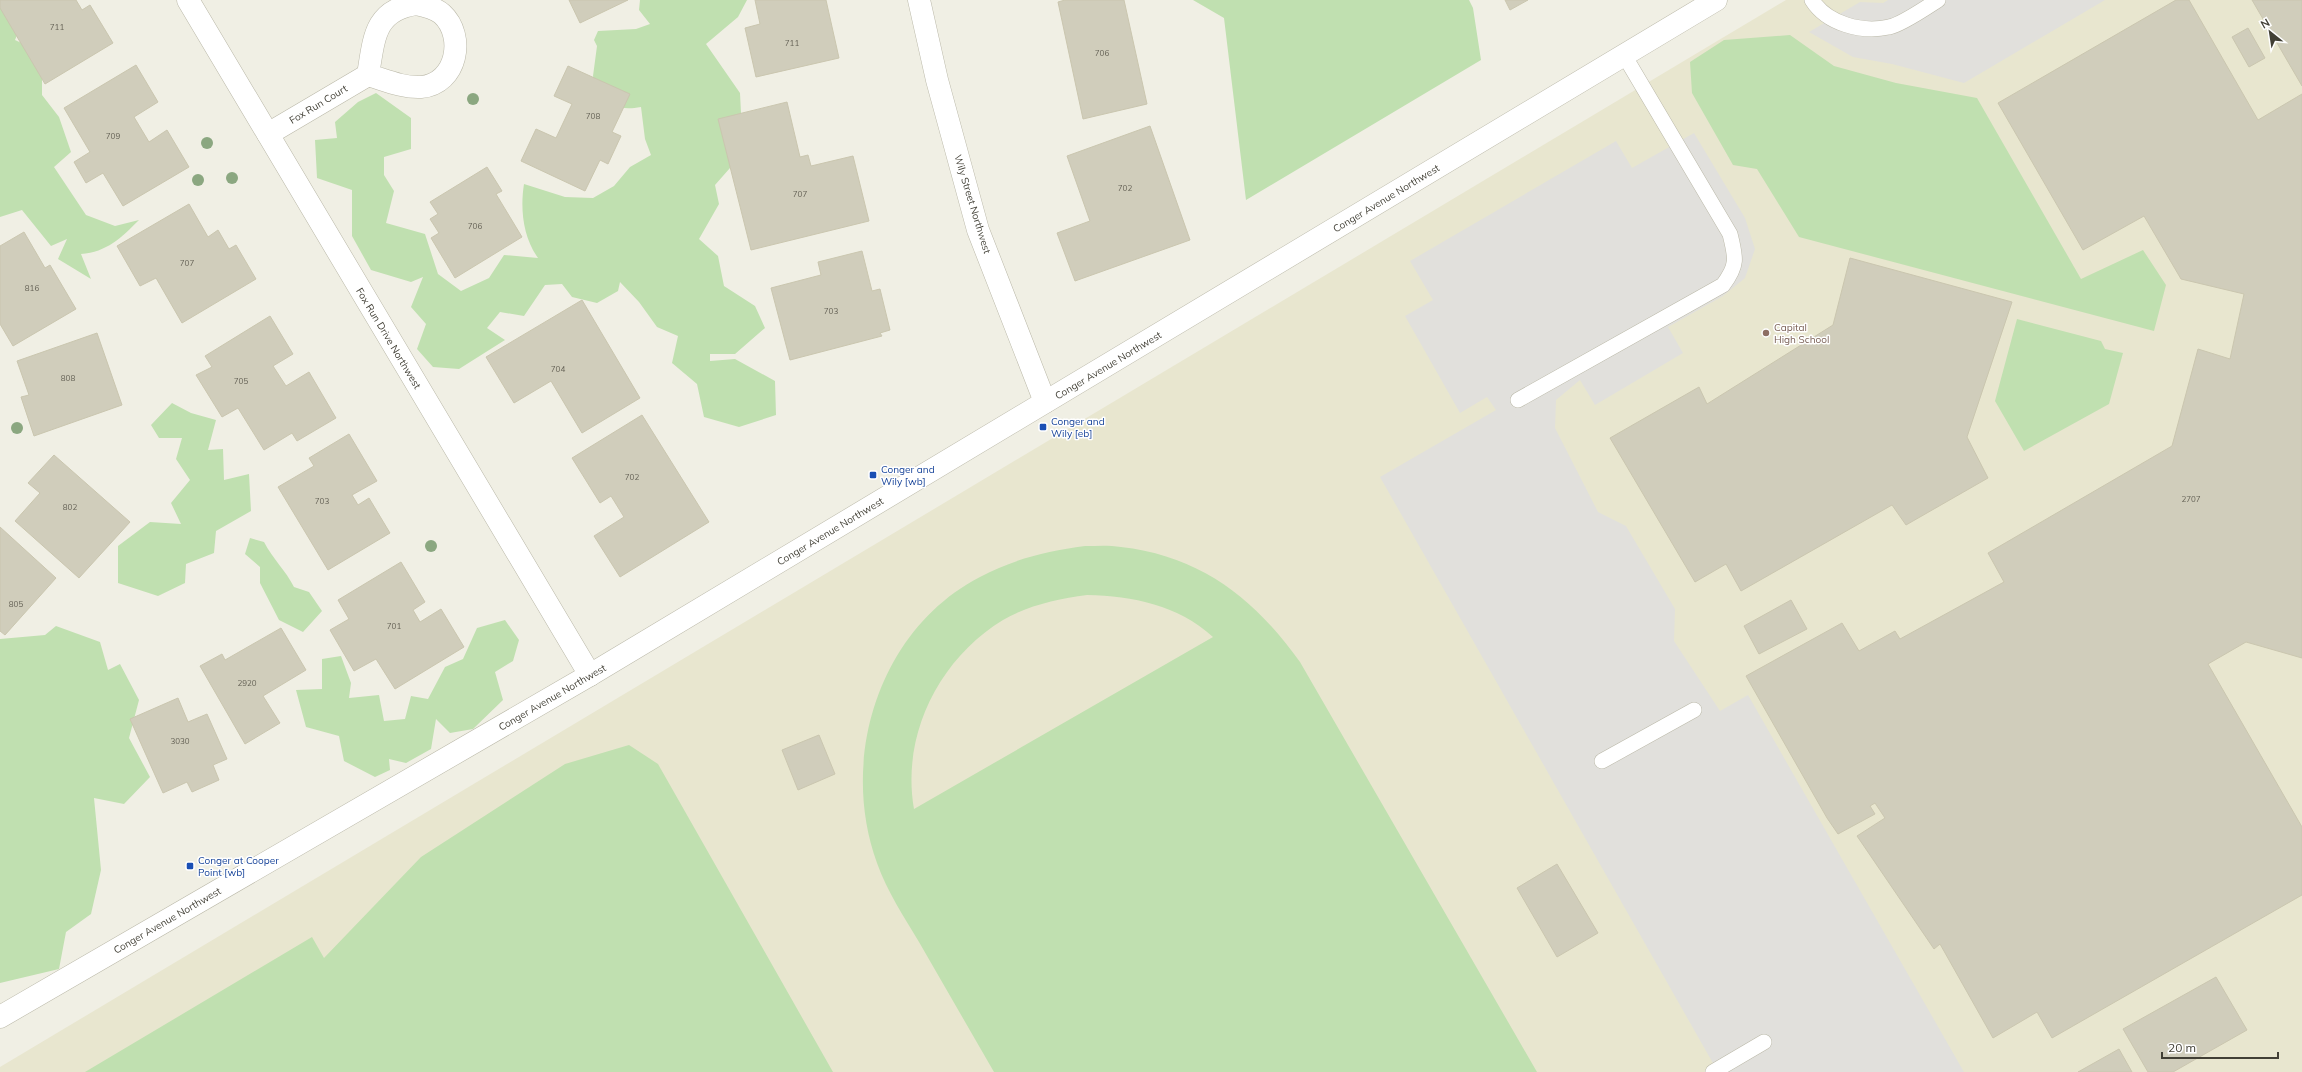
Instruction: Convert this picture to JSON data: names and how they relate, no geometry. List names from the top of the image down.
{
  "streets": {
    "street": [
      "Fox Run Court",
      "Conger Avenue Northwest",
      "Wily Street Northwest",
      "Fox Run Drive Northwest"
    ]
  },
  "crossings": [
    ["Fox Run Court", "Fox Run Drive Northwest"],
    ["Conger Avenue Northwest", "Wily Street Northwest"],
    ["Conger Avenue Northwest", "Fox Run Drive Northwest"]
  ],
  "places": {
    "other": ["Capital High School"],
    "transit": ["Conger and Wily [eb]", "Conger and Wily [wb]", "Conger at Cooper Point [wb]"]
  },
  "house_numbers": [
    "711",
    "711",
    "706",
    "708",
    "709",
    "702",
    "707",
    "706",
    "707",
    "816",
    "703",
    "704",
    "808",
    "705",
    "702",
    "2707",
    "703",
    "802",
    "805",
    "701",
    "2920",
    "3030"
  ],
  "scale_bar": "20 m",
  "north": "top left"
}
